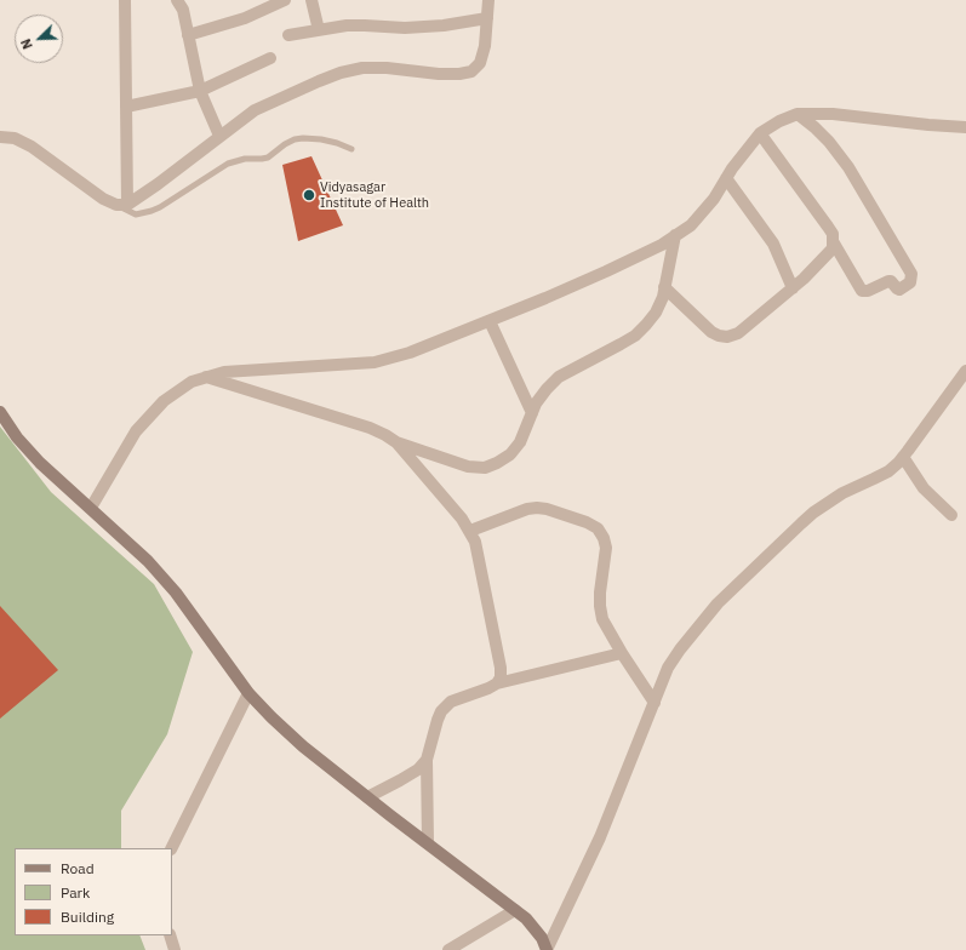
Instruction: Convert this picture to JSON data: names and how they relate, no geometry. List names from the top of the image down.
{
  "places": ["Vidyasagar Institute of Health"],
  "legend": ["Road", "Park", "Building"],
  "north": "bottom left"
}
